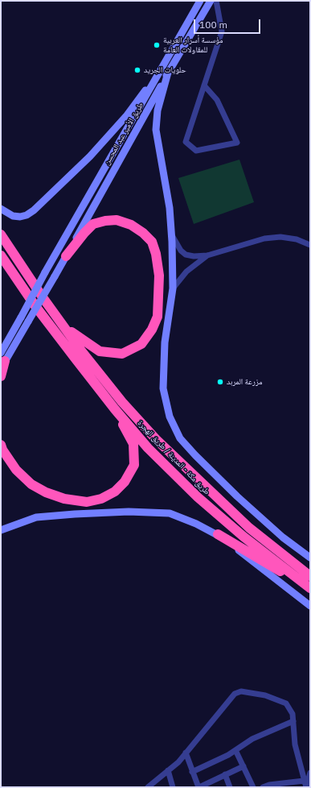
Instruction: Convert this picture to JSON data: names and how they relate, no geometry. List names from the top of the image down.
{
  "streets": {
    "highway": ["طريق مكة - المدينة / طريق الهجرة"],
    "main road": ["طريق الأمير عبد المحسن"]
  },
  "places": ["مؤسسة أسرار العربية للمقاولات العامة", "حلويات الجريد", "مزرعة المربد"],
  "scale_bar": "100 m"
}
